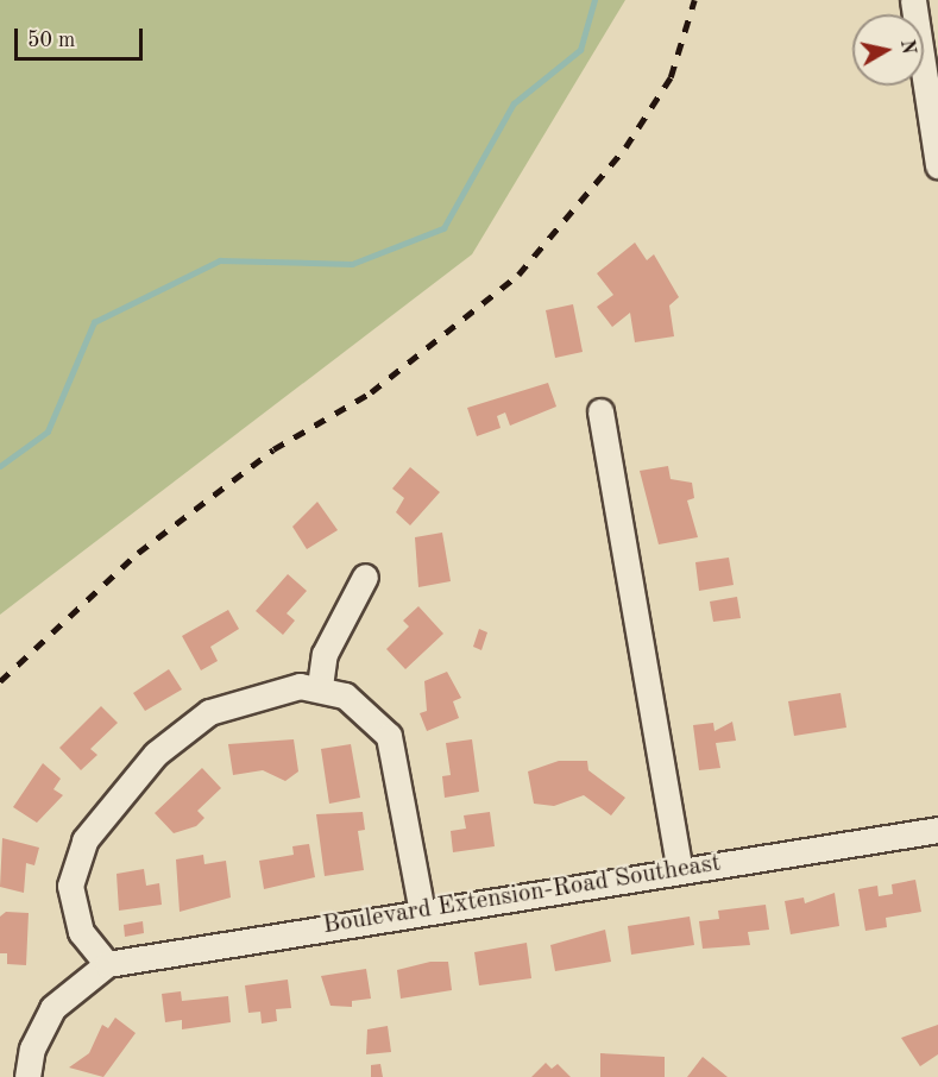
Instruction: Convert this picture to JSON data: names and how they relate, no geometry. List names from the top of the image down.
{
  "streets": {
    "street": ["Boulevard Extension-Road Southeast"]
  },
  "scale_bar": "50 m",
  "north": "right"
}
